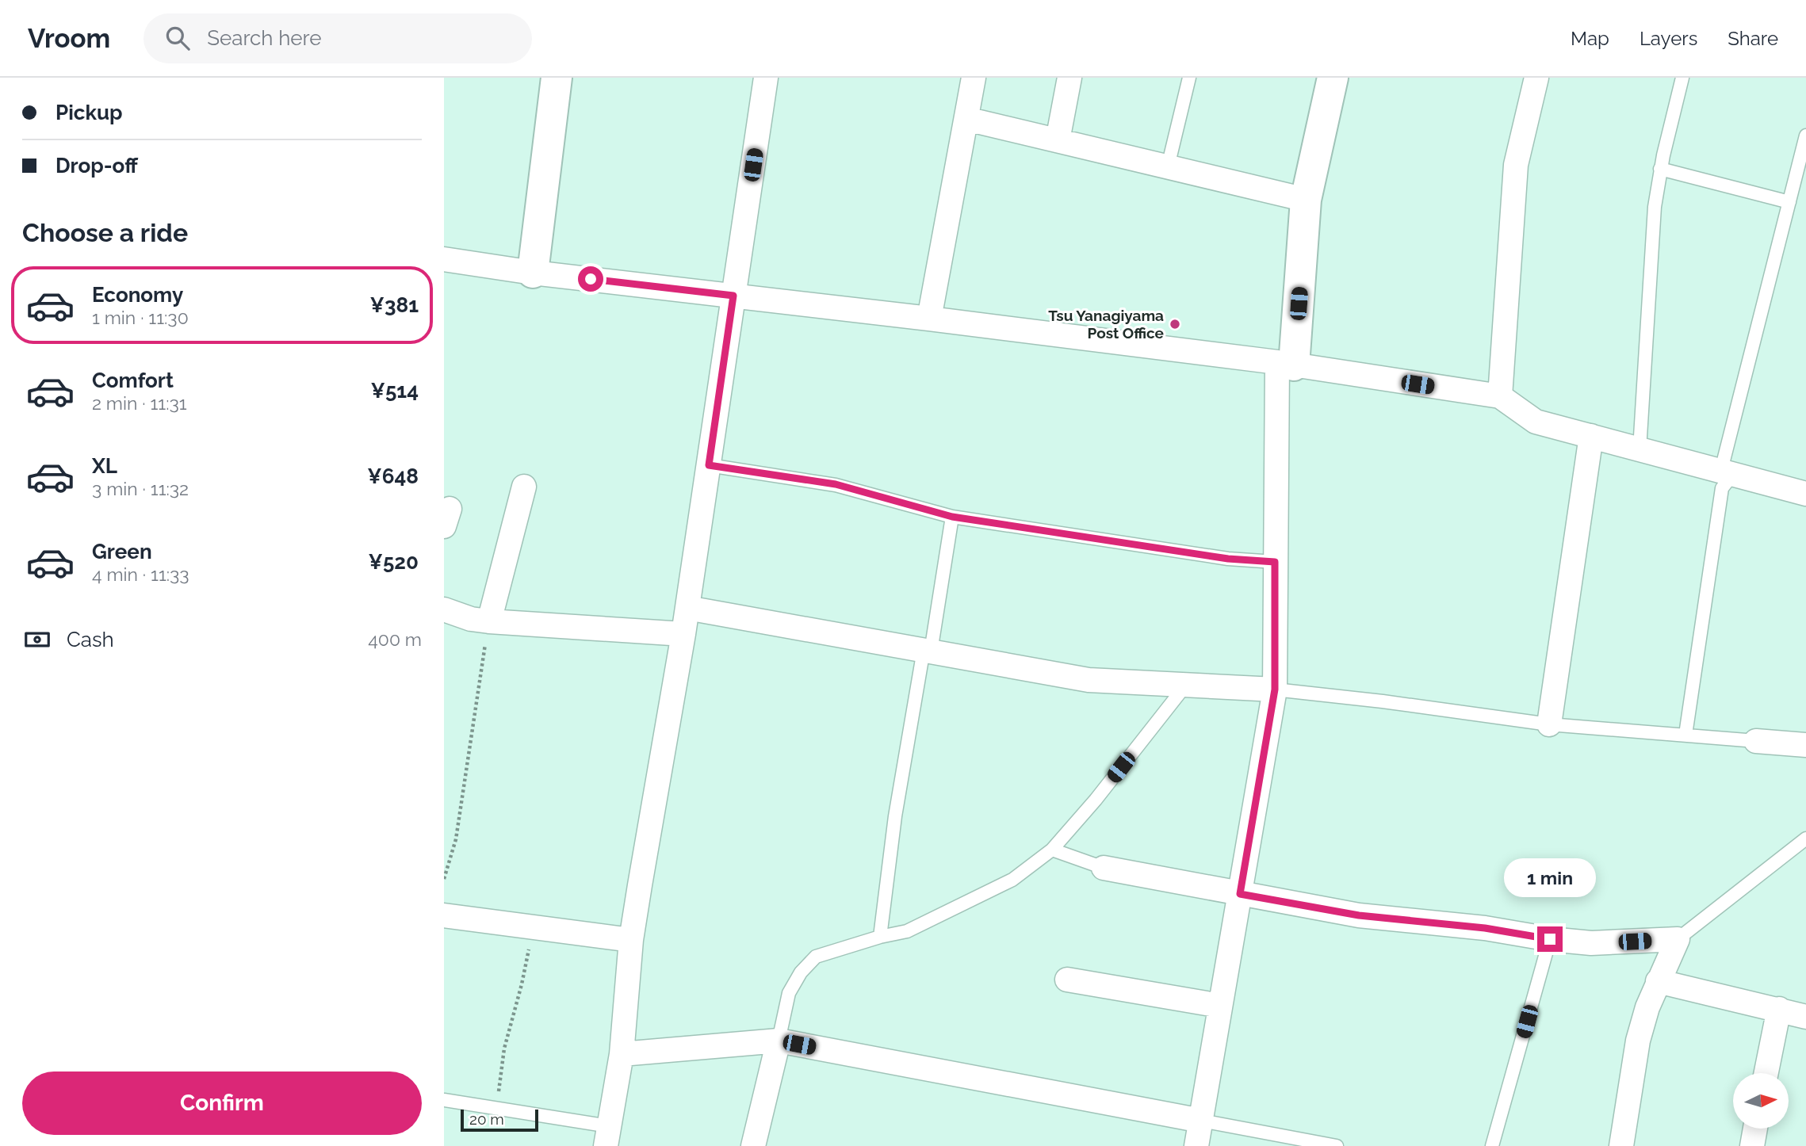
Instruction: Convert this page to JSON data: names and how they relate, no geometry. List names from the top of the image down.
{
  "places": ["Tsu Yanagiyama Post Office"],
  "scale_bar": "20 m",
  "north": "right",
  "page": {
    "header": "Vroom",
    "search": "Search here",
    "nav": ["Map", "Layers", "Share"],
    "banner": ["Pickup", "Drop-off"],
    "heading": "Choose a ride",
    "list": [
      {
        "name": "Economy",
        "note": "1 min · 11:30",
        "value": "¥381"
      },
      {
        "name": "Comfort",
        "note": "2 min · 11:31",
        "value": "¥514"
      },
      {
        "name": "XL",
        "note": "3 min · 11:32",
        "value": "¥648"
      },
      {
        "name": "Green",
        "note": "4 min · 11:33",
        "value": "¥520"
      }
    ],
    "pay": ["Cash", "400 m"],
    "bubble": "1 min",
    "buttons": "Confirm",
    "scale": "20 m"
  }
}
